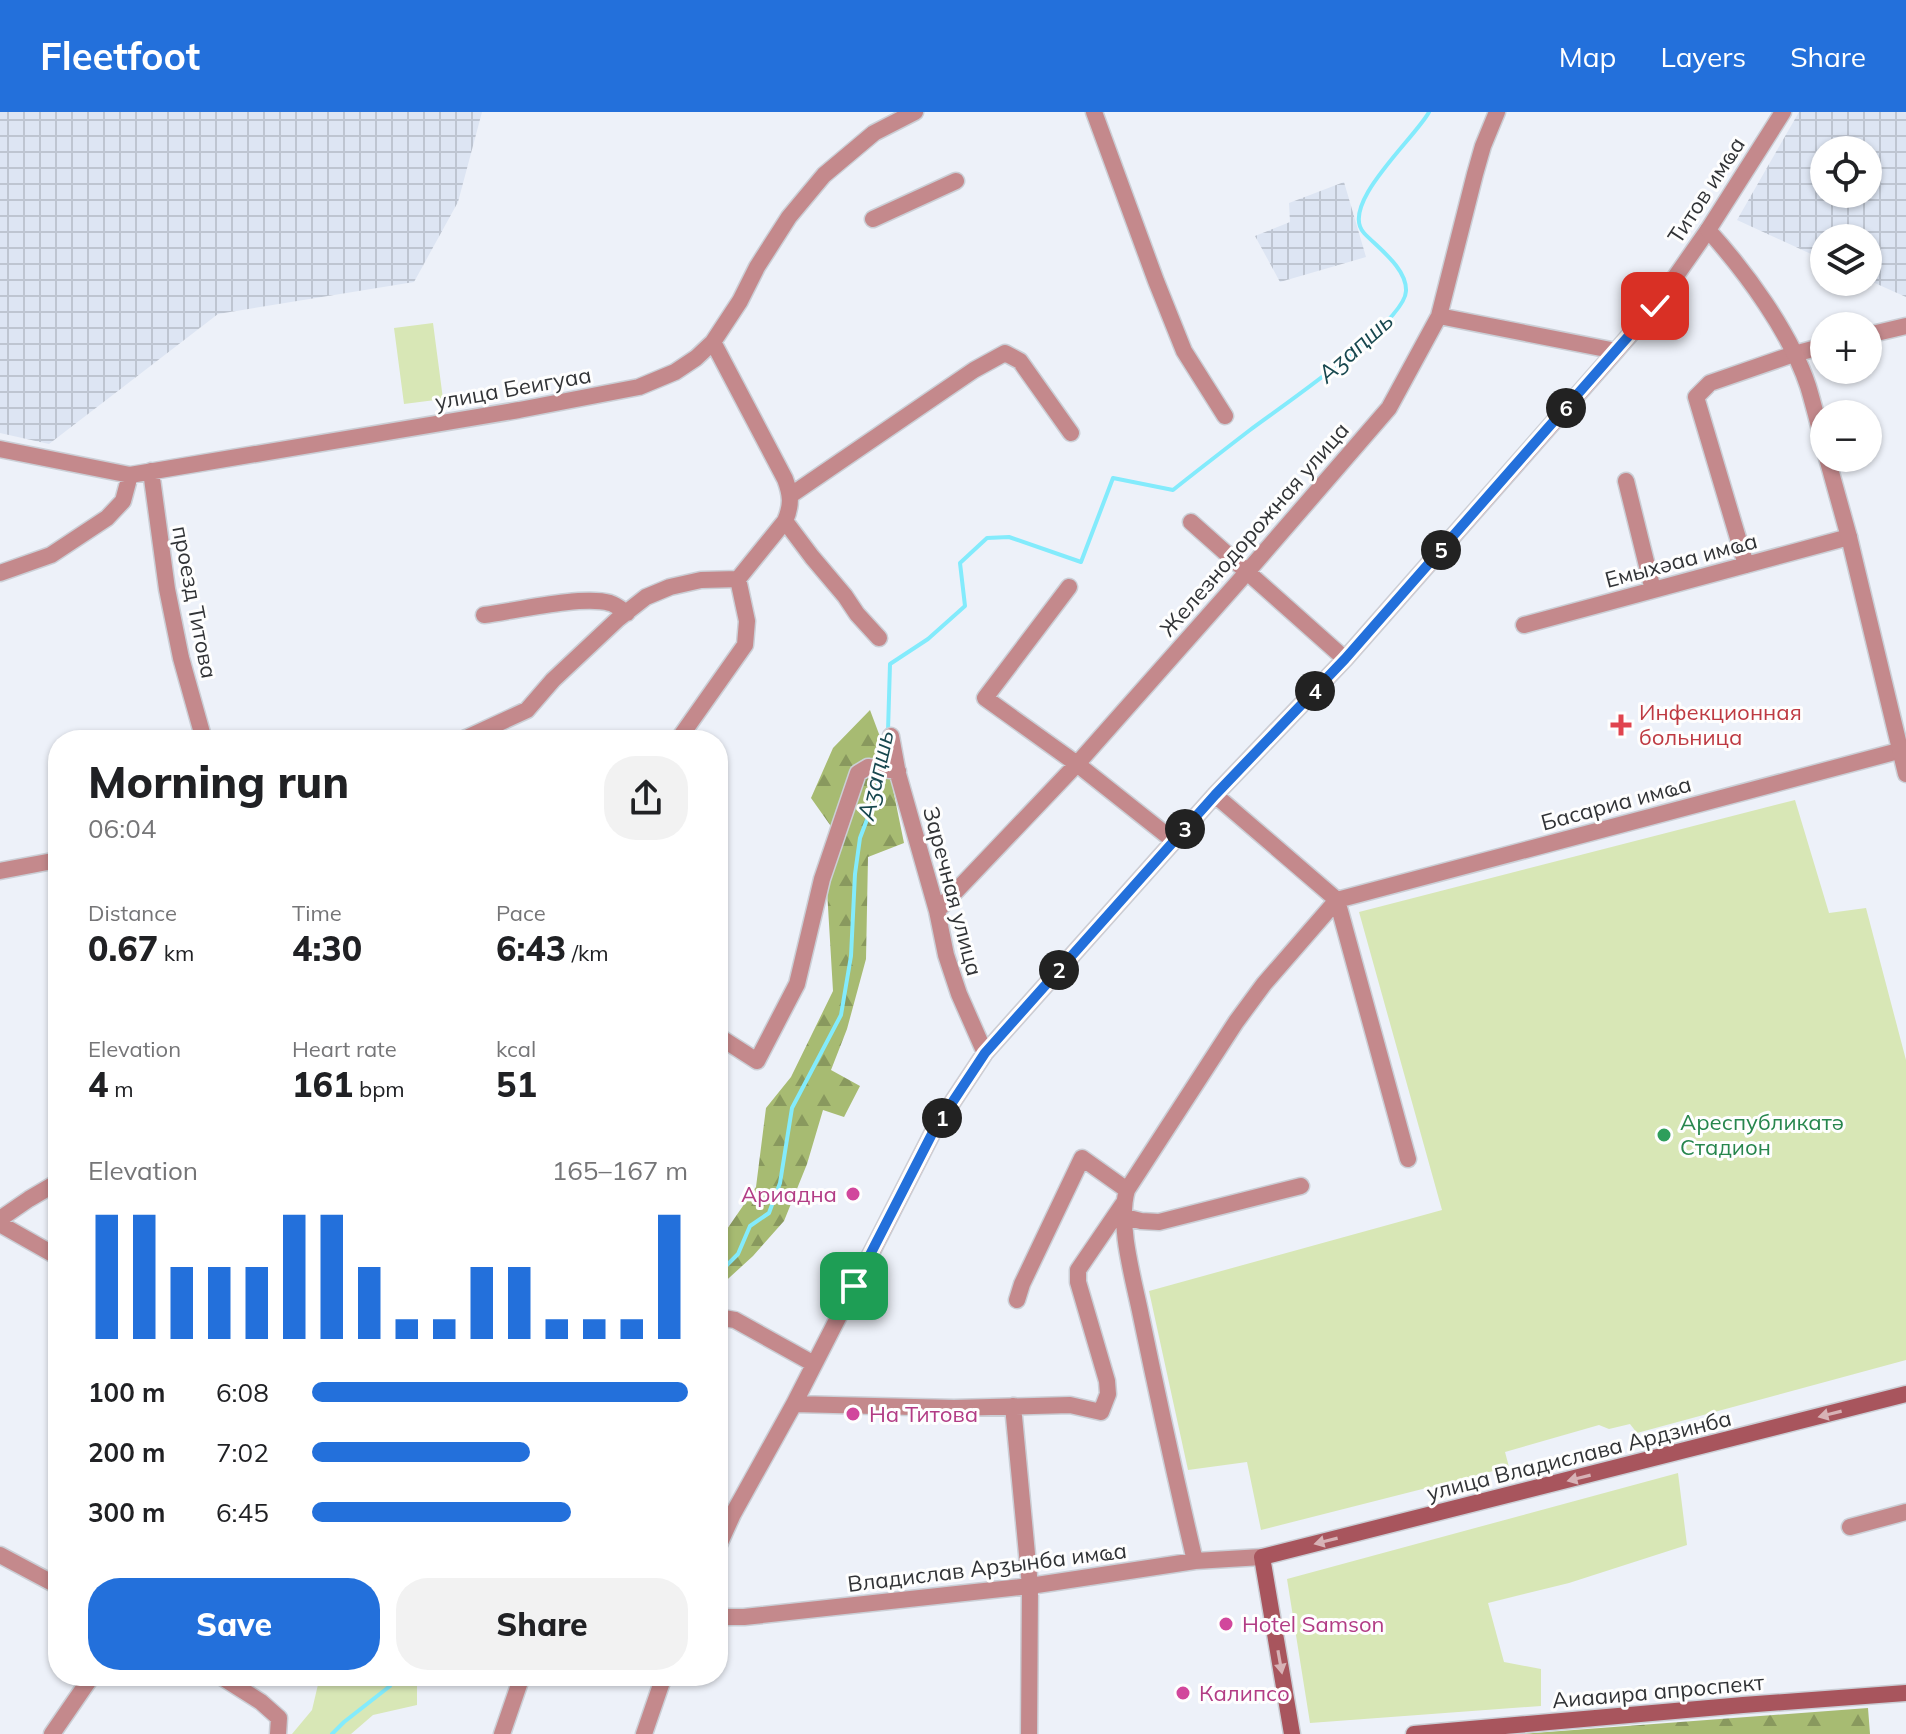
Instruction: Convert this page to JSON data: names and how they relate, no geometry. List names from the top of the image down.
{
  "streets": {
    "main road": ["улица Владислава Ардзинба", "Аиааира апроспект"],
    "street": [
      "Титов имҩа",
      "улица Беигуаа",
      "Железнодорожная улица",
      "Емыхәаа имҩа",
      "проезд Титова",
      "Басариа имҩа",
      "Заречная улица",
      "Владислав Арӡынба имҩа"
    ]
  },
  "crossings": [
    ["Титов имҩа", "Заречная улица"],
    ["улица Беигуаа", "проезд Титова"],
    ["Железнодорожная улица", "Заречная улица"],
    ["улица Владислава Ардзинба", "Владислав Арӡынба имҩа"]
  ],
  "one_way": ["улица Владислава Ардзинба"],
  "water": ["Аӡаԥшь"],
  "places": {
    "health": ["Инфекционная больница"],
    "other": [
      "Ареспубликатә Стадион",
      "Ариадна",
      "На Титова",
      "Hotel Samson",
      "Калипсо"
    ]
  },
  "page": {
    "header": "Fleetfoot",
    "nav": ["Map", "Layers", "Share"],
    "map_buttons": ["+", "−"],
    "pins": [
      "6",
      "5",
      "4",
      "3",
      "2",
      "1"
    ],
    "heading": ["Morning run", "06:04"],
    "stats": [
      ["Distance", "0.67 km"],
      ["Time", "4:30"],
      ["Pace", "6:43 /km"],
      ["Elevation", "4 m"],
      ["Heart rate", "161 bpm"],
      ["kcal", "51"]
    ],
    "chart": ["Elevation", "165–167 m"],
    "list": [
      {
        "name": "100 m",
        "note": "6:08"
      },
      {
        "name": "200 m",
        "note": "7:02"
      },
      {
        "name": "300 m",
        "note": "6:45"
      }
    ],
    "buttons": ["Save", "Share"]
  }
}
